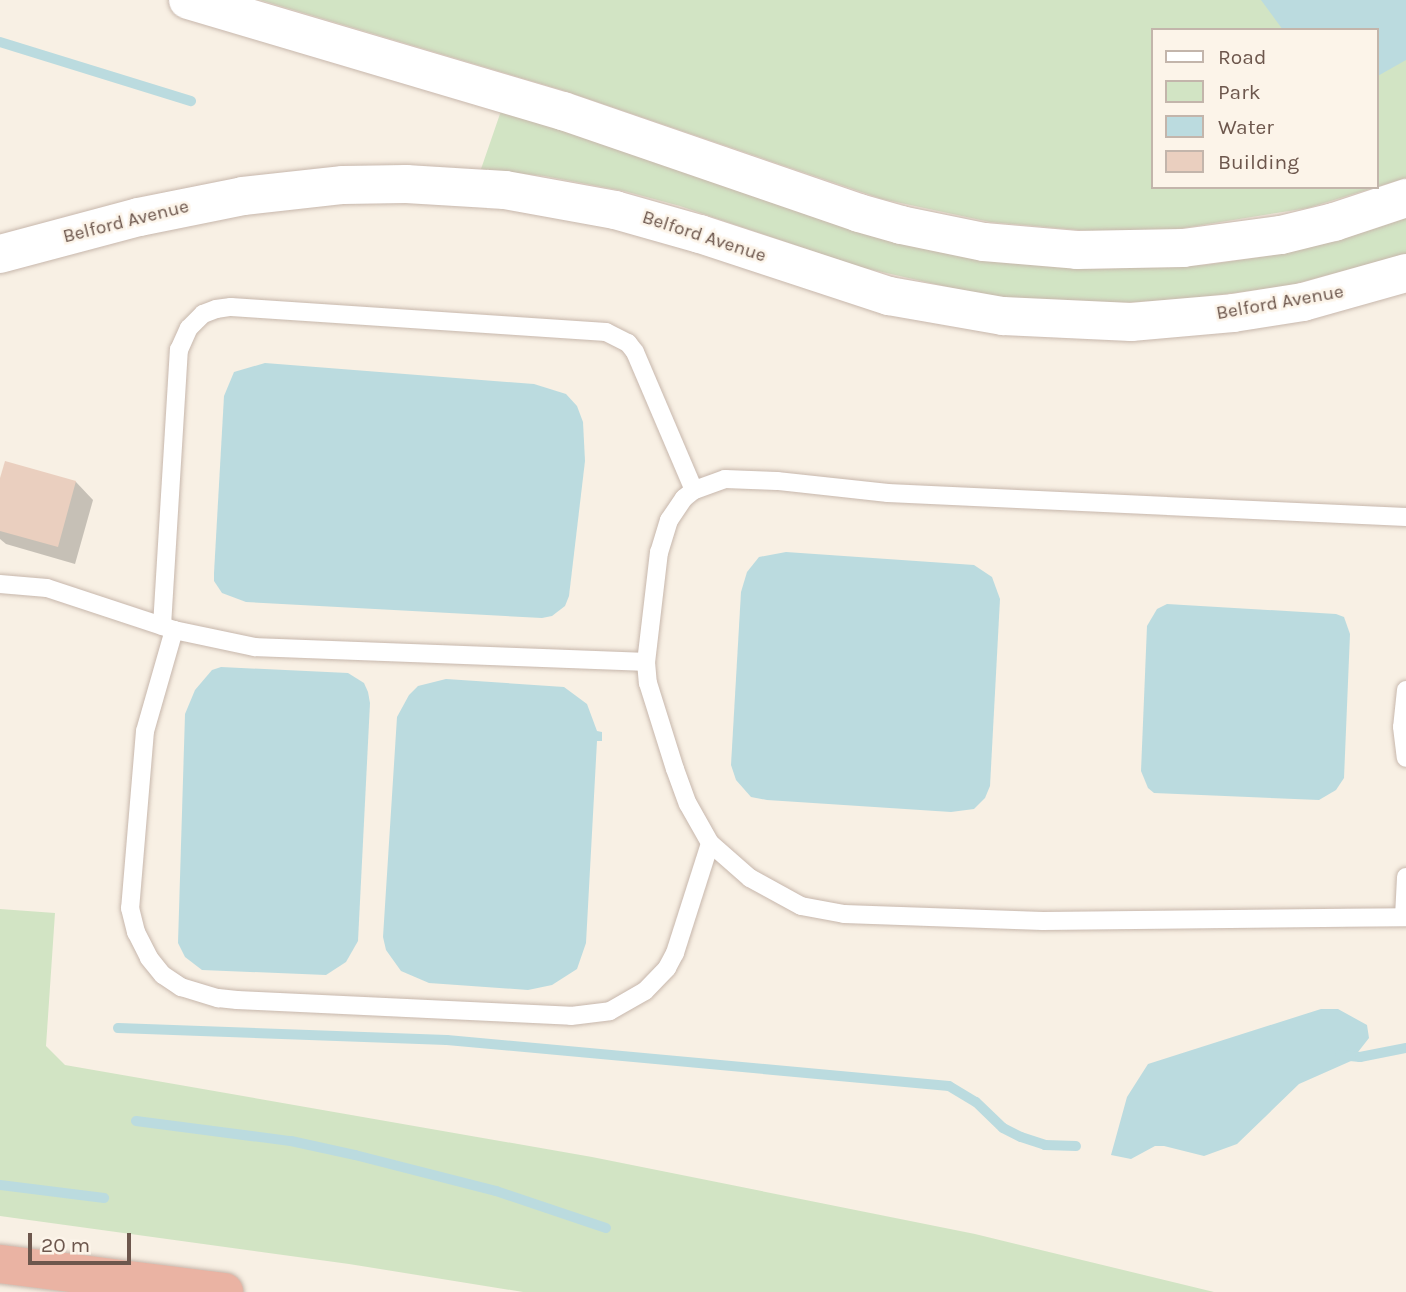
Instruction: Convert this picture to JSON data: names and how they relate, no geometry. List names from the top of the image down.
{
  "streets": {
    "main road": ["Belford Avenue"]
  },
  "legend": [
    "Road",
    "Park",
    "Water",
    "Building"
  ],
  "scale_bar": "20 m"
}
